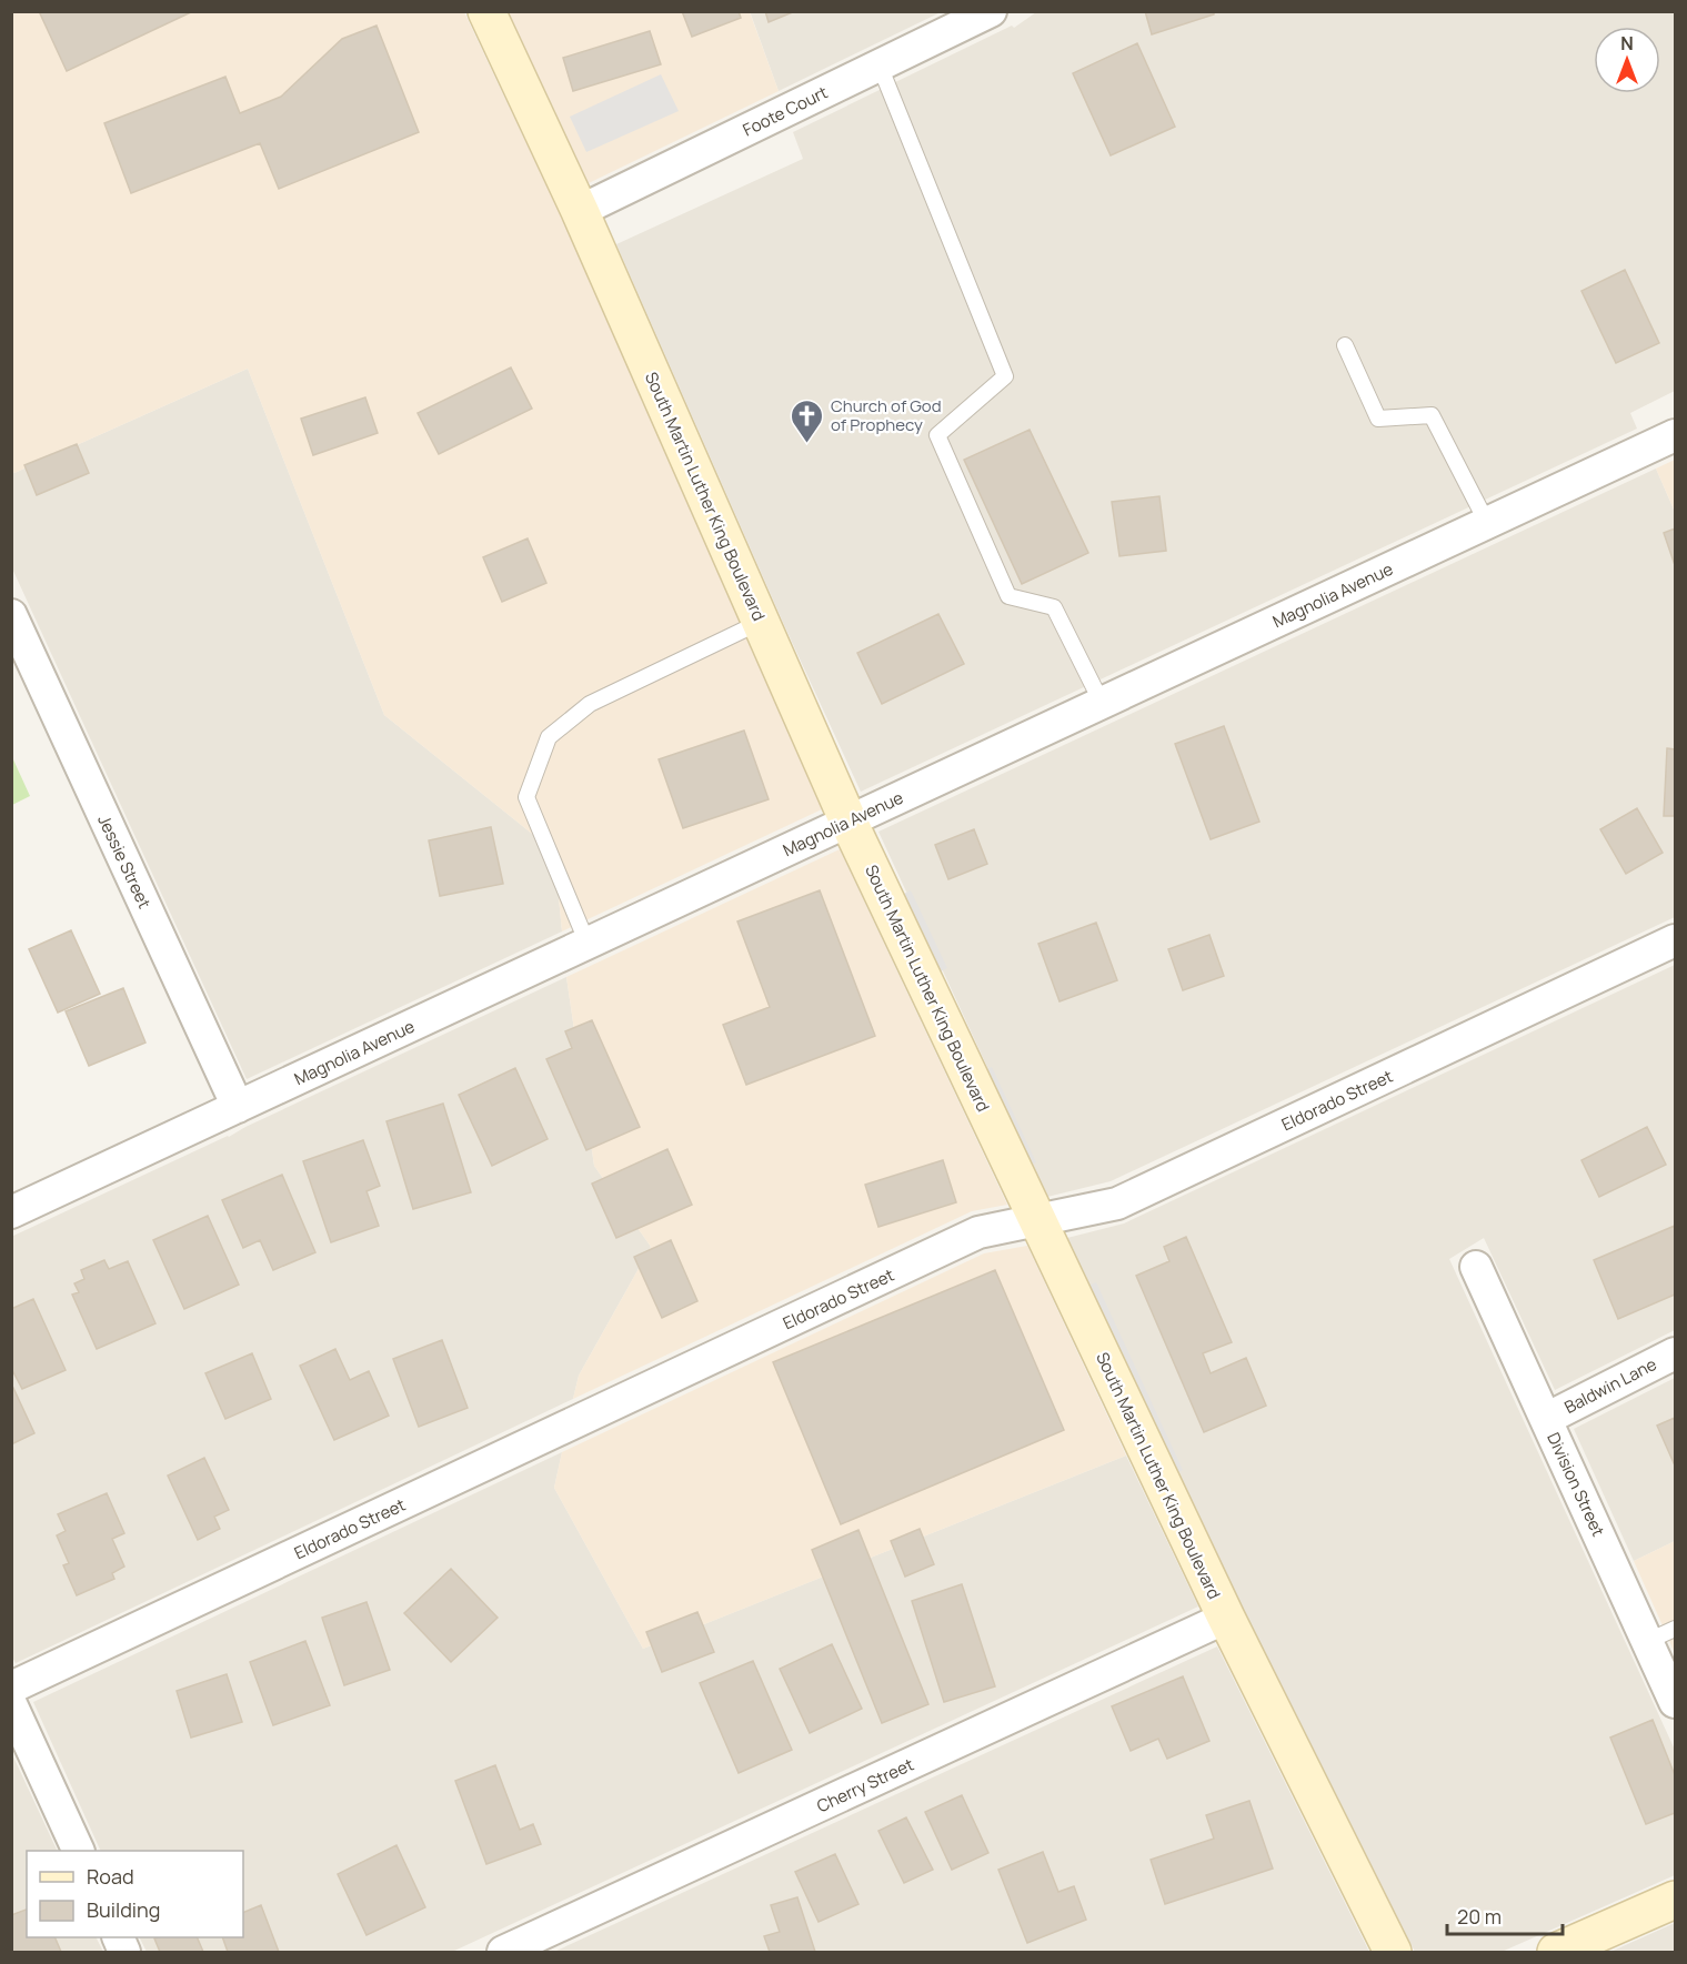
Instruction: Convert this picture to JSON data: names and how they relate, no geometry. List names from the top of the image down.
{
  "streets": {
    "street": [
      "Foote Court",
      "South Martin Luther King Boulevard",
      "Magnolia Avenue",
      "Jessie Street",
      "Eldorado Street",
      "Baldwin Lane",
      "Division Street",
      "Cherry Street"
    ]
  },
  "crossings": [
    ["Foote Court", "South Martin Luther King Boulevard"],
    ["South Martin Luther King Boulevard", "Magnolia Avenue"],
    ["South Martin Luther King Boulevard", "Eldorado Street"],
    ["South Martin Luther King Boulevard", "Cherry Street"],
    ["Magnolia Avenue", "Jessie Street"],
    ["Baldwin Lane", "Division Street"]
  ],
  "places": {
    "church": ["Church of God of Prophecy"]
  },
  "legend": ["Road", "Building"],
  "scale_bar": "20 m",
  "north": "top"
}
